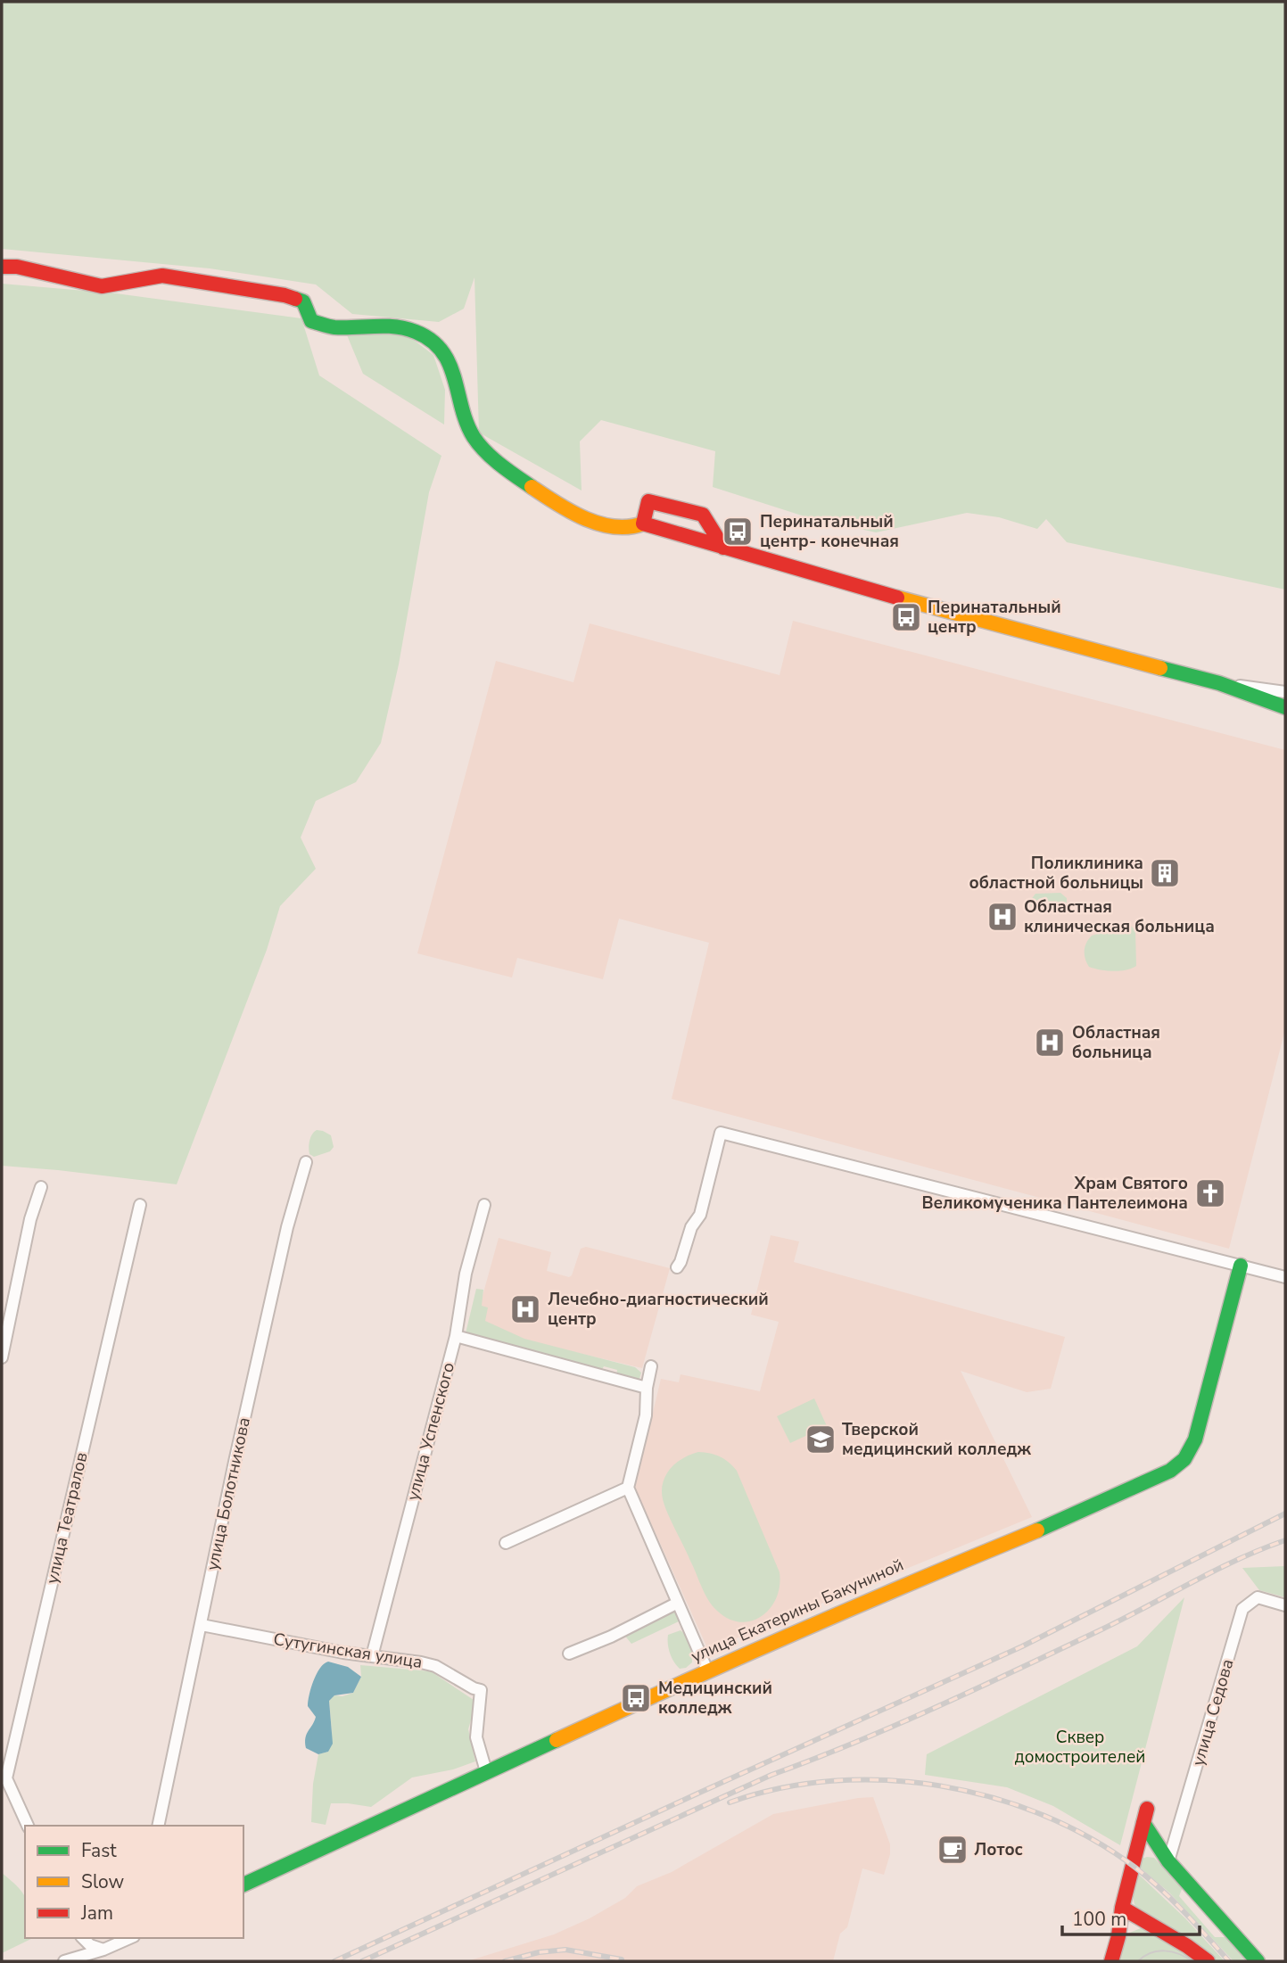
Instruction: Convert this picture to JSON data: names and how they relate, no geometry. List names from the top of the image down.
{
  "streets": {
    "street": [
      "улица Успенского",
      "улица Болотникова",
      "улица Театралов",
      "улица Екатерины Бакуниной",
      "Сутугинская улица",
      "улица Седова"
    ]
  },
  "crossings": [
    ["улица Успенского", "Сутугинская улица"],
    ["улица Болотникова", "Сутугинская улица"],
    ["улица Екатерины Бакуниной", "Сутугинская улица"]
  ],
  "parks": ["Сквер домостроителей"],
  "places": {
    "bus stop": ["Перинатальный центр- конечная", "Перинатальный центр", "Медицинский колледж"],
    "building": ["Поликлиника областной больницы"],
    "hospital": ["Областная клиническая больница", "Областная больница", "Лечебно-диагностический центр"],
    "church": ["Храм Святого Великомученика Пантелеимона"],
    "school or university": ["Тверской медицинский колледж"],
    "cafe": ["Лотос"]
  },
  "legend": ["Fast", "Slow", "Jam"],
  "scale_bar": "100 m"
}
